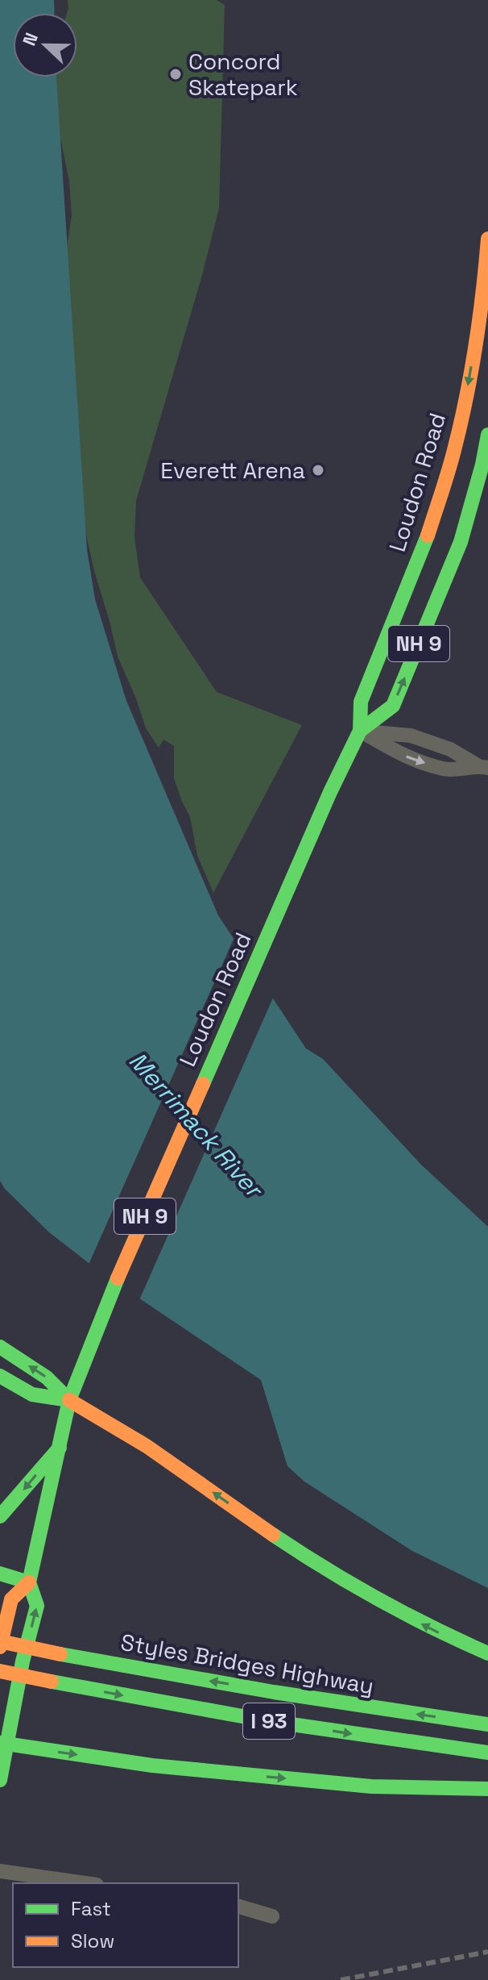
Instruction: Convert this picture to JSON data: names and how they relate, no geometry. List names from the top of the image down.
{
  "streets": {
    "main road": [
      "Loudon Road",
      "NH 9",
      "Styles Bridges Highway",
      "I 93"
    ]
  },
  "water": ["Merrimack River"],
  "places": ["Concord Skatepark", "Everett Arena"],
  "legend": ["Fast", "Slow"],
  "north": "left"
}
